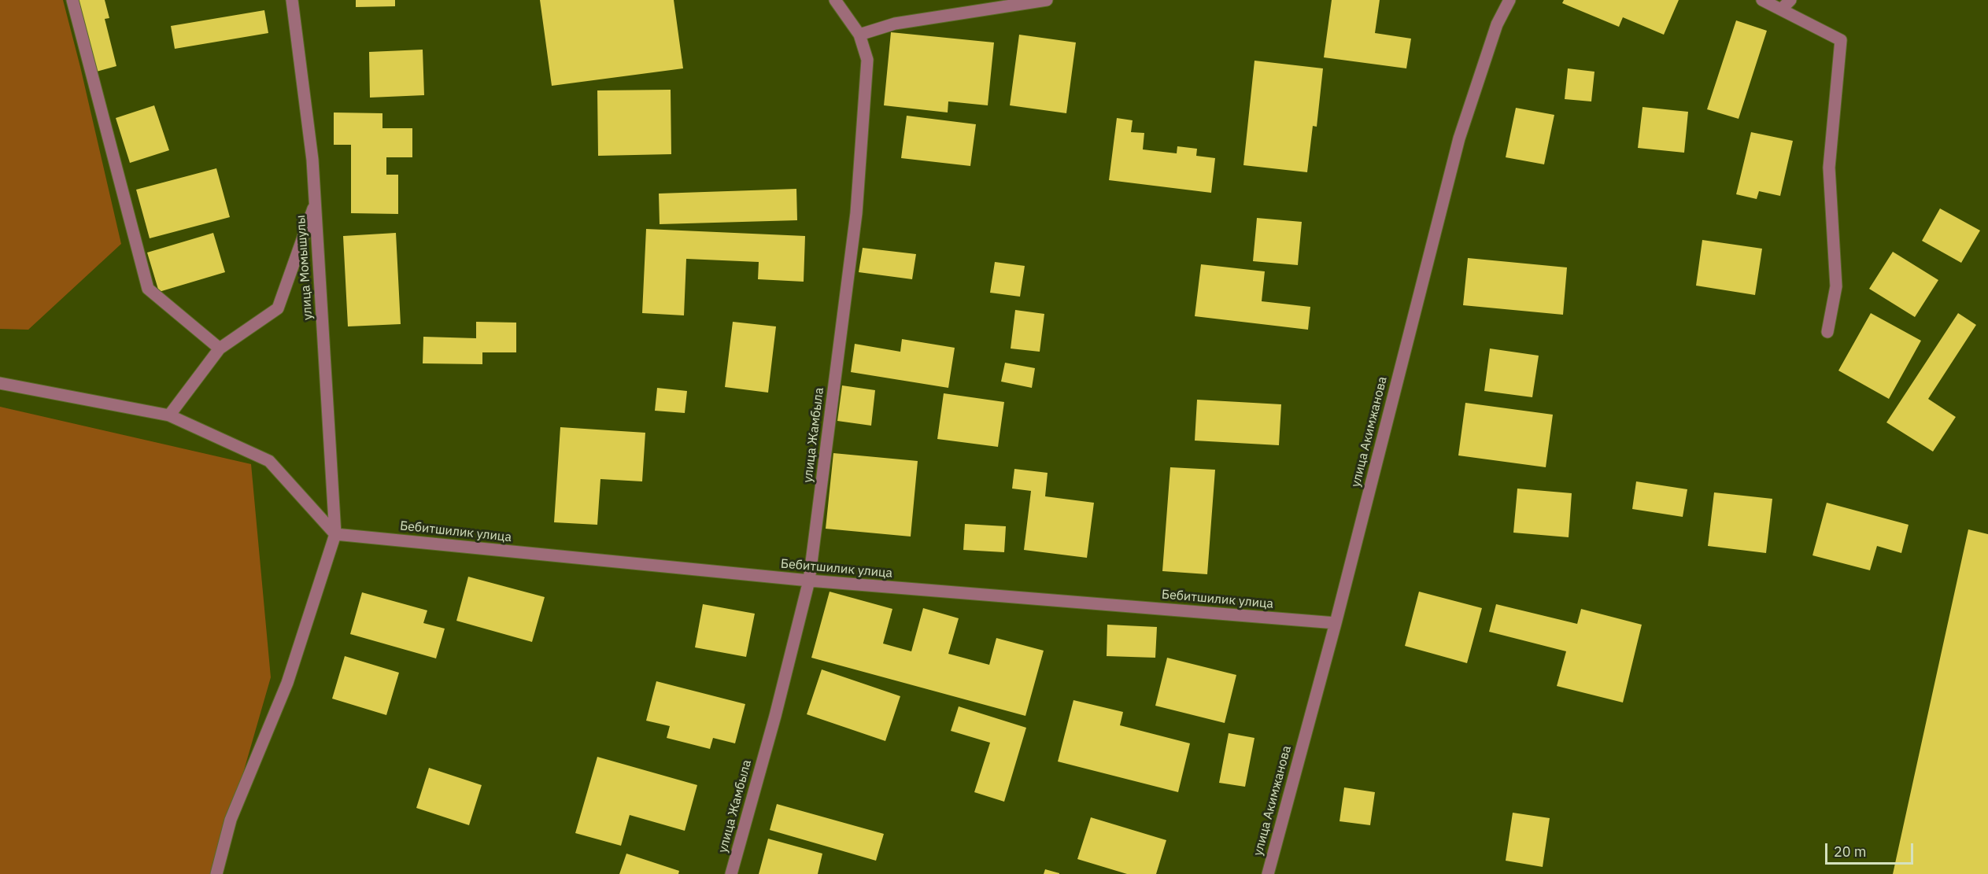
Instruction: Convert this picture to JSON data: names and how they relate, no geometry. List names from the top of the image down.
{
  "streets": {
    "street": [
      "улица Момышулы",
      "улица Акимжанова",
      "улица Жамбыла",
      "Бебитшилик улица"
    ]
  },
  "crossings": [
    ["улица Момышулы", "Бебитшилик улица"],
    ["улица Акимжанова", "Бебитшилик улица"],
    ["улица Жамбыла", "Бебитшилик улица"]
  ],
  "scale_bar": "20 m"
}
